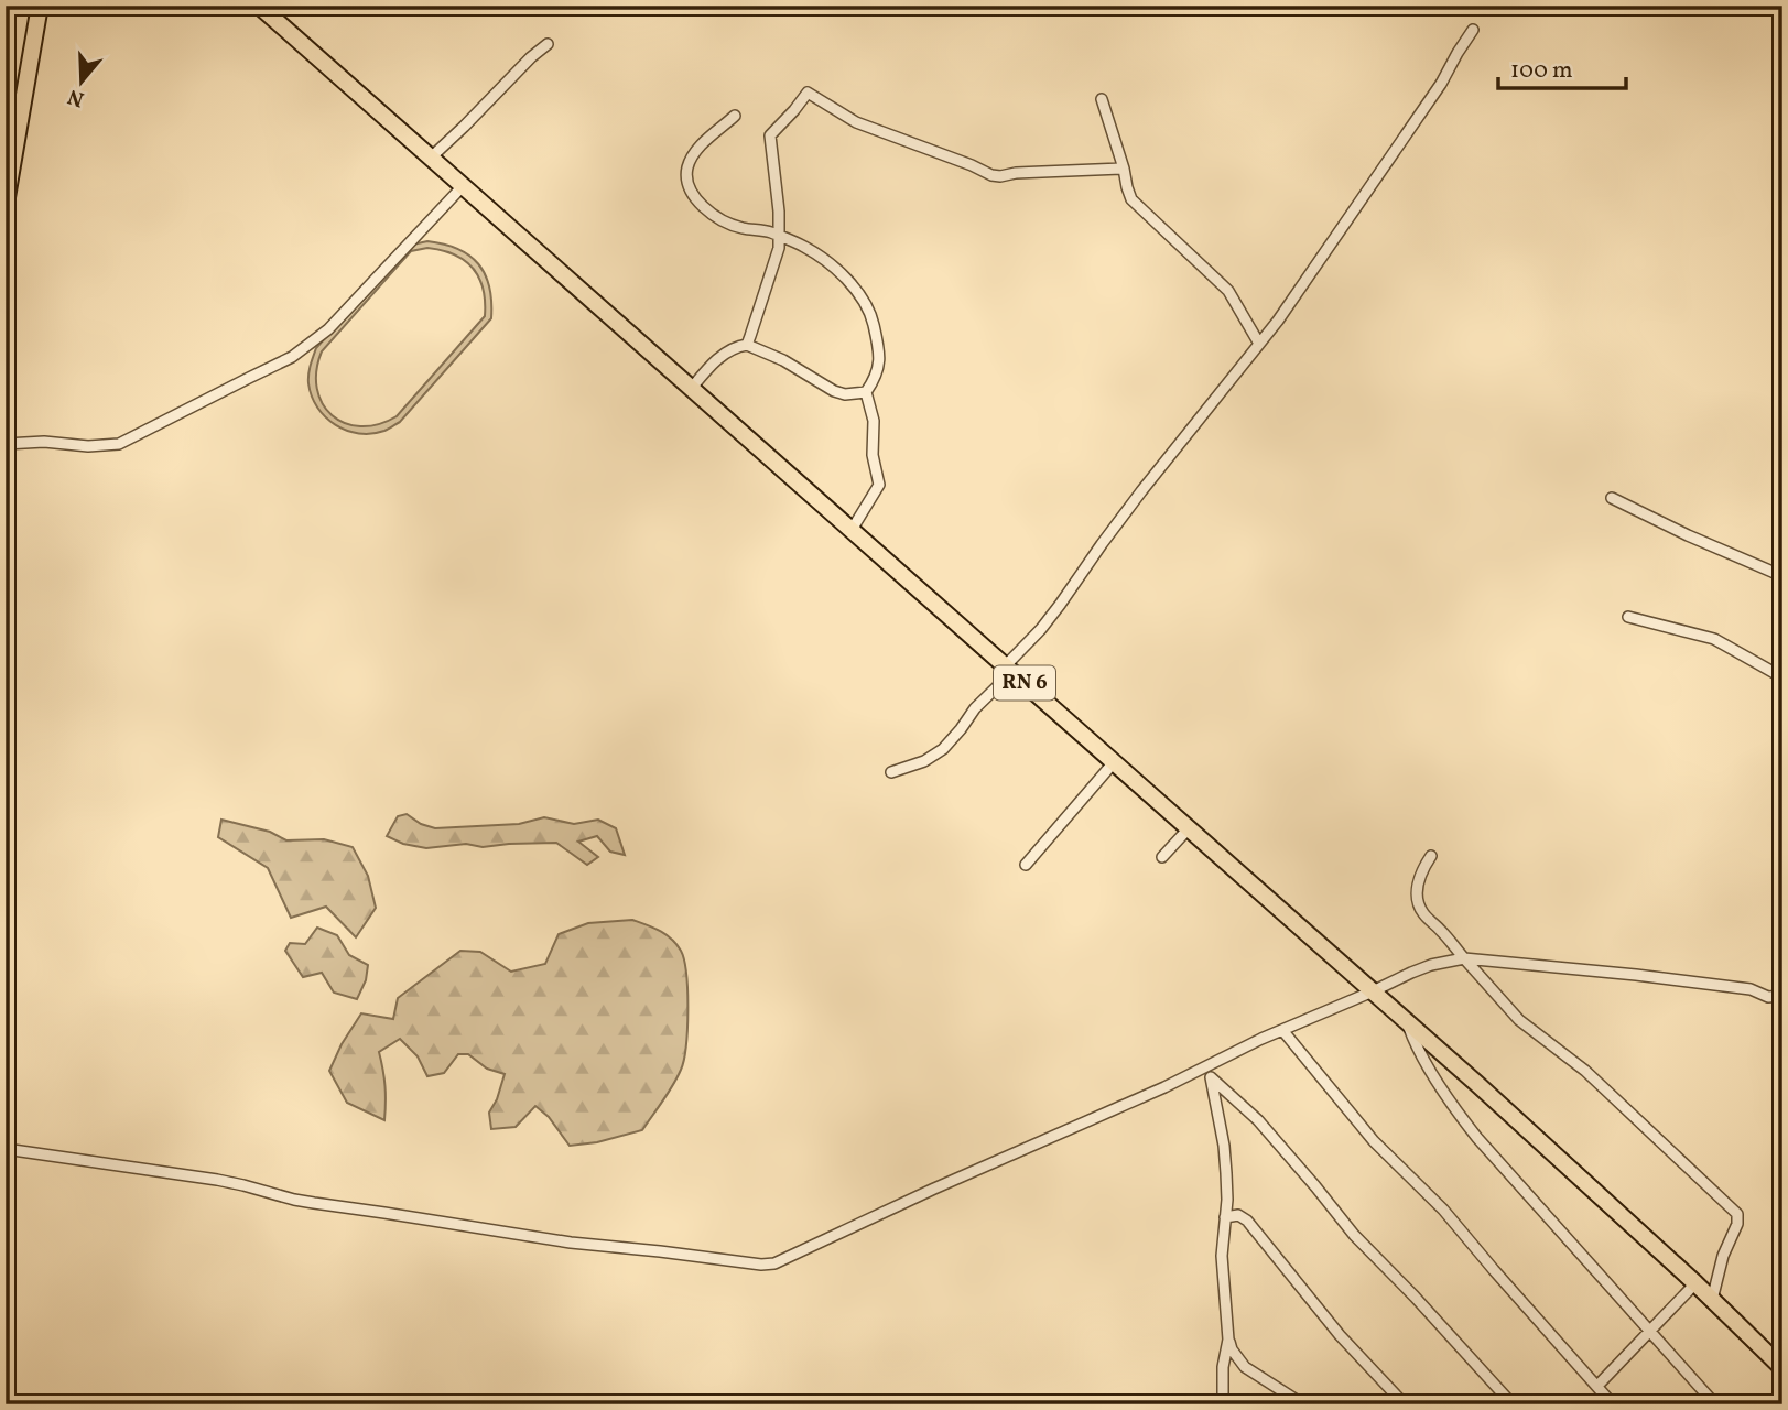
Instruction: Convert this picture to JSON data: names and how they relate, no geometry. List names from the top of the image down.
{
  "streets": {
    "main road": ["RN 6"]
  },
  "scale_bar": "100 m",
  "north": "bottom"
}
